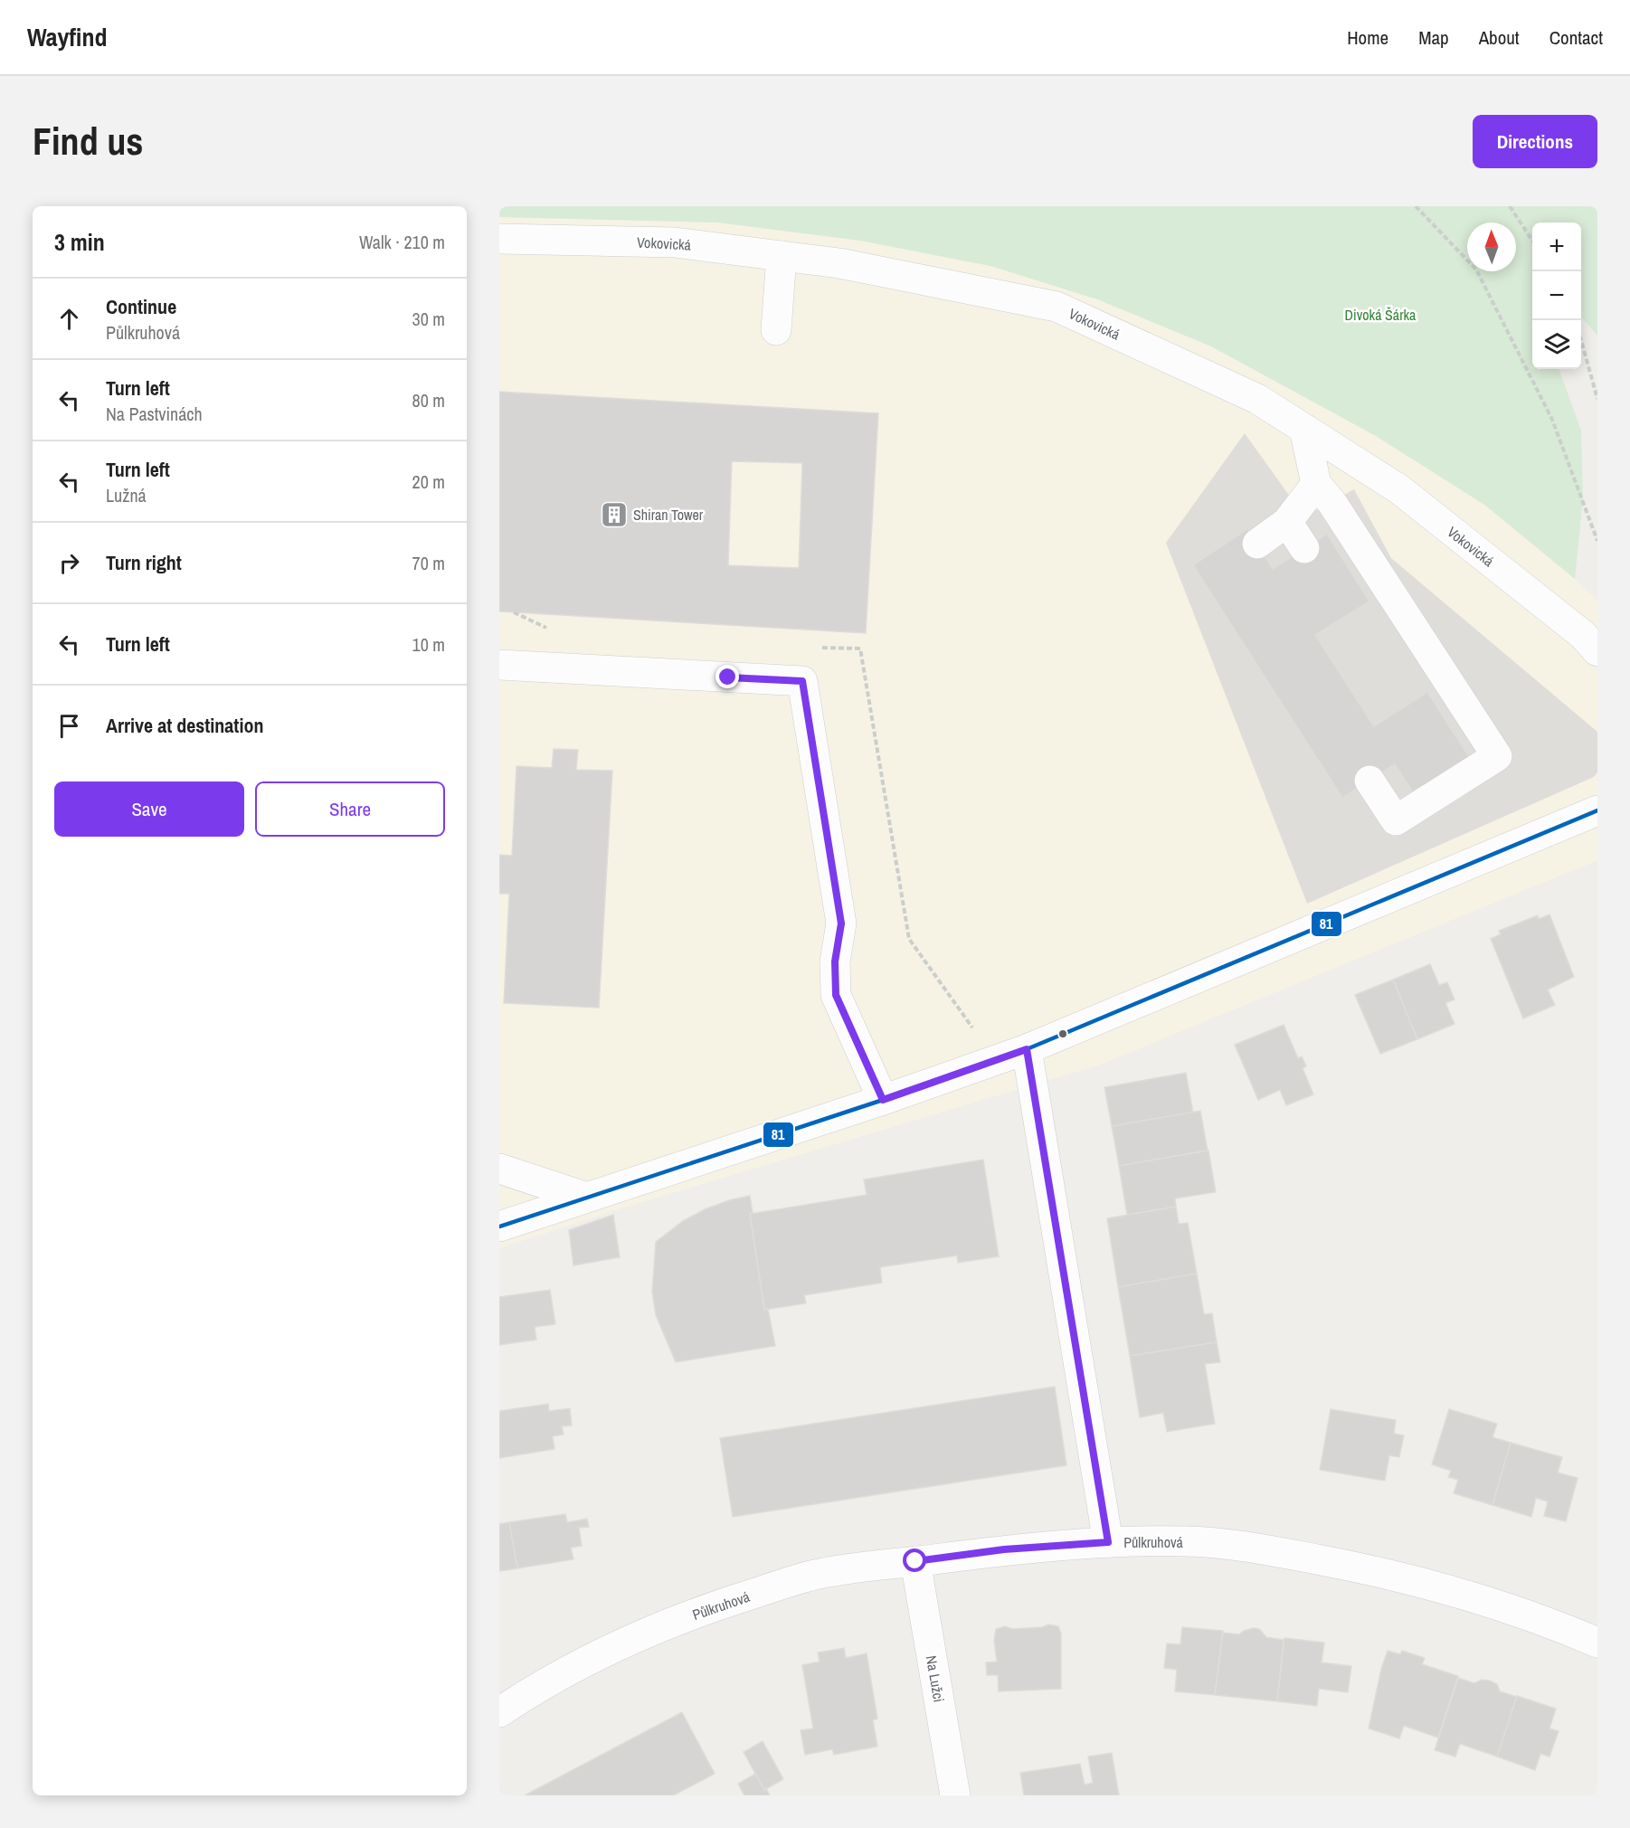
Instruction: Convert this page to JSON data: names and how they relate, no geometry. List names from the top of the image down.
{
  "streets": {
    "street": ["Vokovická", "Půlkruhová", "Na Lužci"]
  },
  "crossings": [
    ["Půlkruhová", "Na Lužci"]
  ],
  "parks": ["Divoká Šárka"],
  "places": {
    "building": ["Shiran Tower"]
  },
  "lines": ["transit line 81"],
  "north": "top",
  "page": {
    "header": "Wayfind",
    "nav": [
      "Home",
      "Map",
      "About",
      "Contact"
    ],
    "buttons": [
      "Directions",
      ["Save", "Share"]
    ],
    "title": "Find us",
    "heading": ["3 min", "Walk · 210 m"],
    "map_buttons": ["+", "−"],
    "list": [
      ["Continue", "Půlkruhová", "30 m"],
      ["Turn left", "Na Pastvinách", "80 m"],
      ["Turn left", "Lužná", "20 m"],
      ["Turn right", "70 m"],
      ["Turn left", "10 m"],
      "Arrive at destination"
    ]
  }
}
